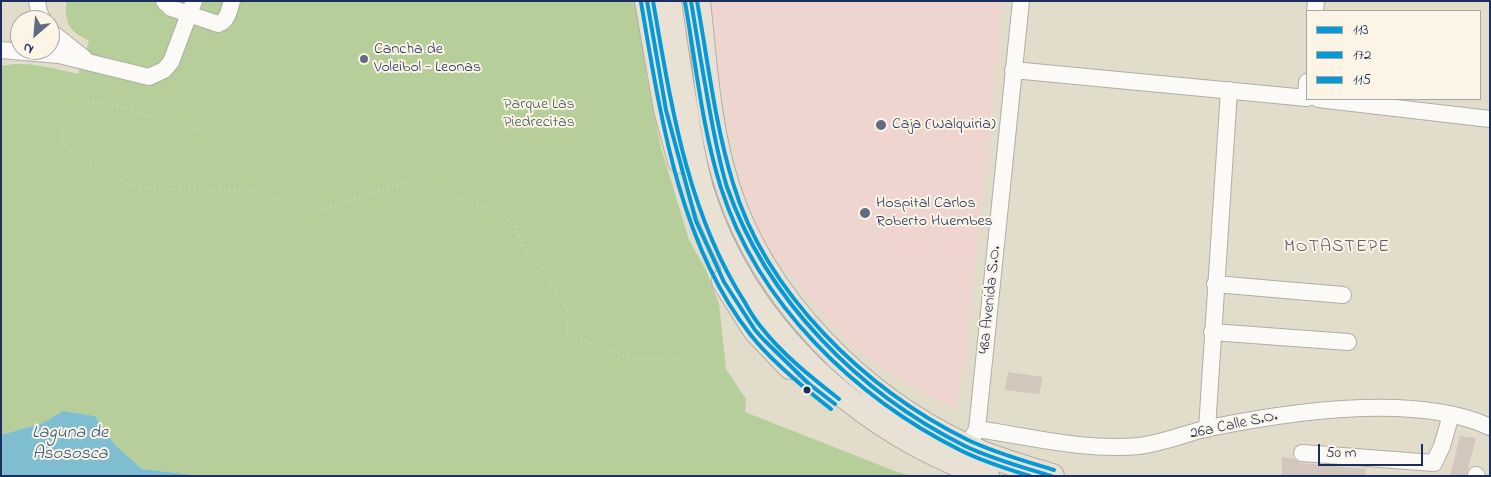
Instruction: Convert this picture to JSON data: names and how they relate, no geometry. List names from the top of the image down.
{
  "streets": {
    "street": ["48a Avenida S.O.", "26a Calle S.O."]
  },
  "crossings": [
    ["48a Avenida S.O.", "26a Calle S.O."]
  ],
  "districts": ["MOTASTEPE"],
  "water": ["Laguna de Asososca"],
  "parks": ["Parque Las Piedrecitas"],
  "places": ["Cancha de Voleibol - Leonas", "Caja (Walquiria)", "Hospital Carlos Roberto Huembes"],
  "lines": ["transit line 113", "transit line 115", "transit line 172"],
  "legend": ["113", "172", "115"],
  "scale_bar": "50 m",
  "north": "bottom left"
}
